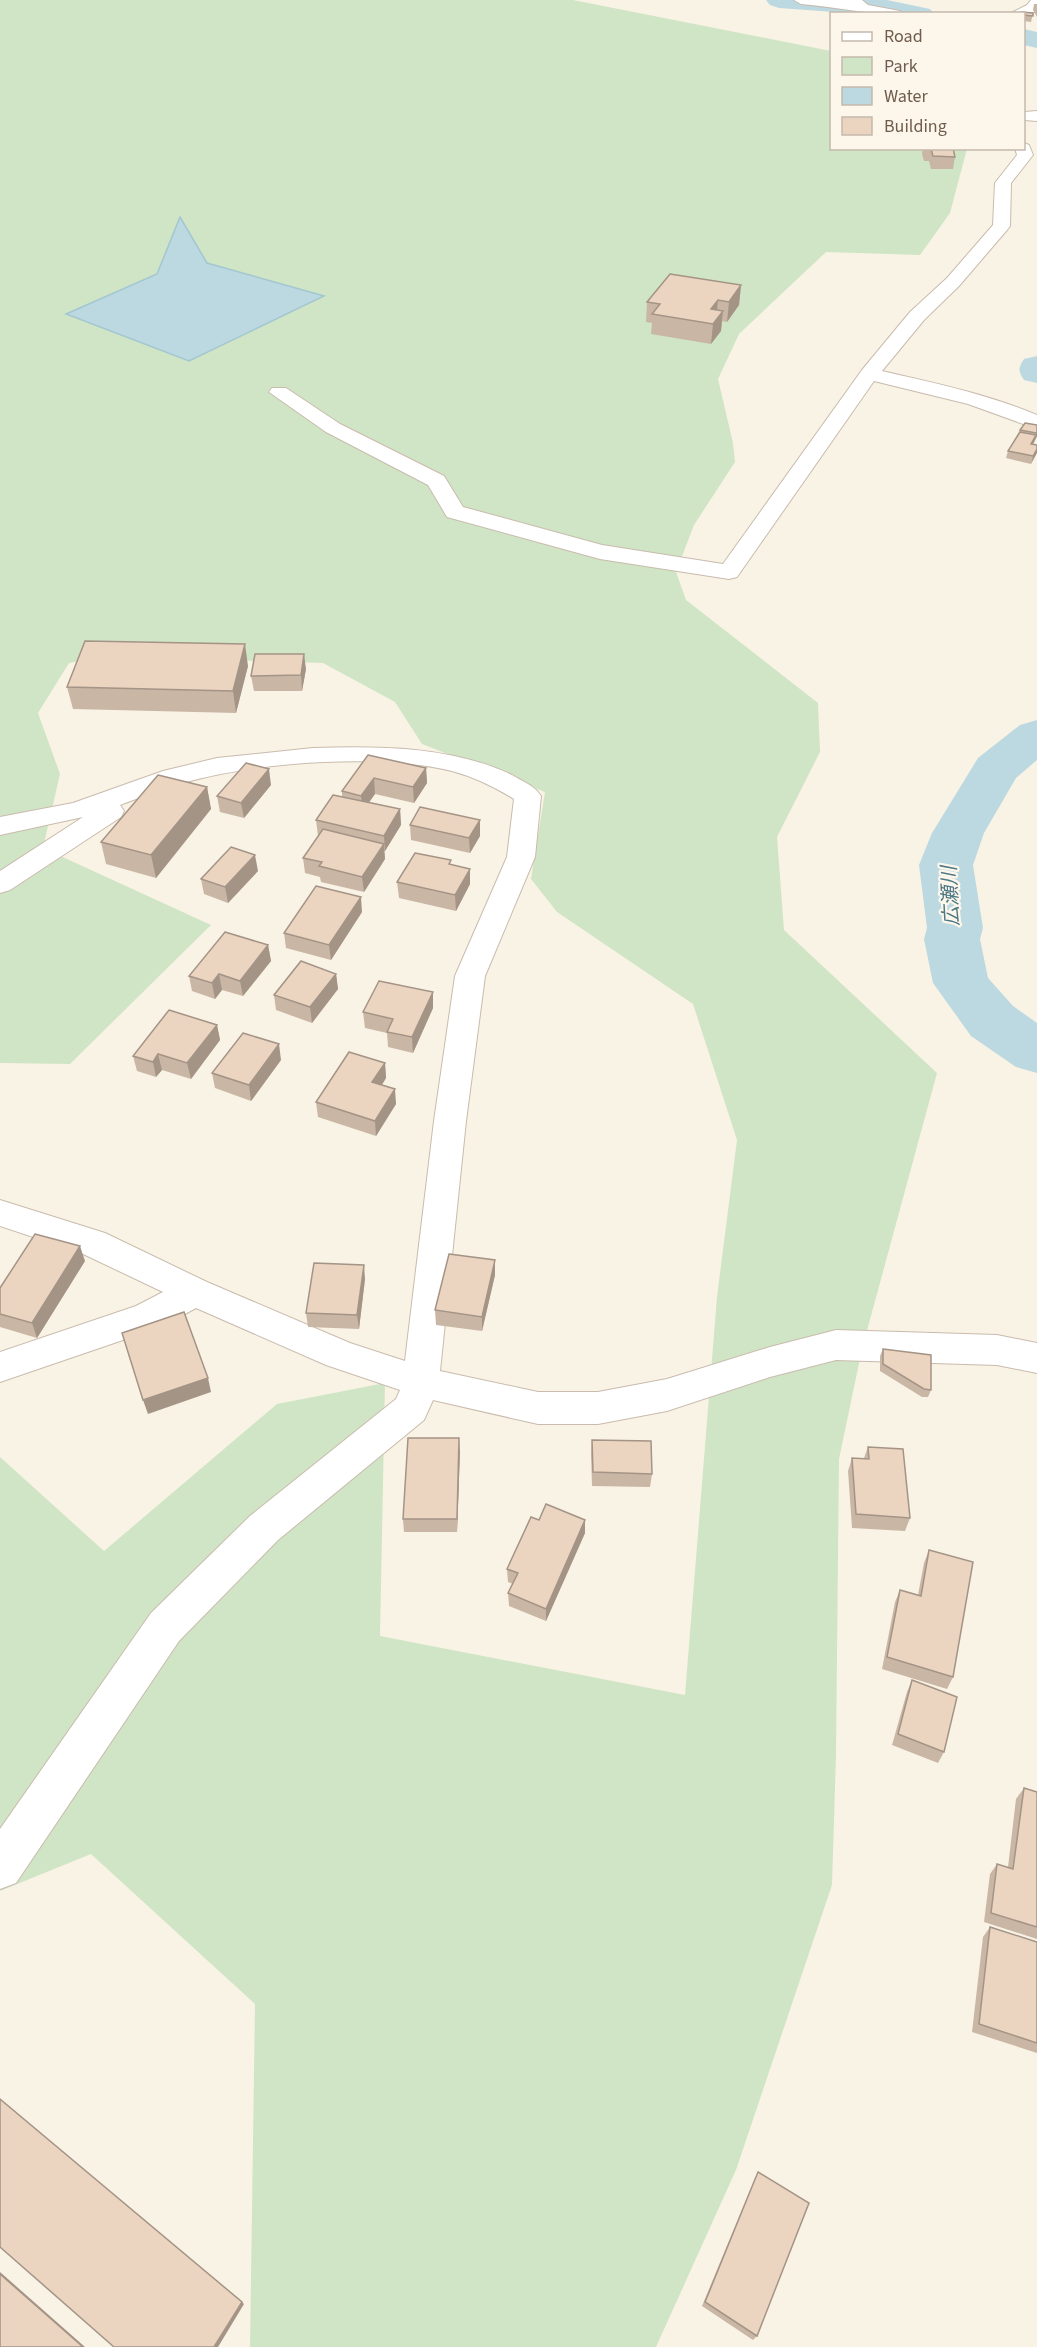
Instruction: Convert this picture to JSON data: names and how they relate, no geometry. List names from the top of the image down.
{
  "water": ["広瀬川"],
  "legend": [
    "Road",
    "Park",
    "Water",
    "Building"
  ]
}
